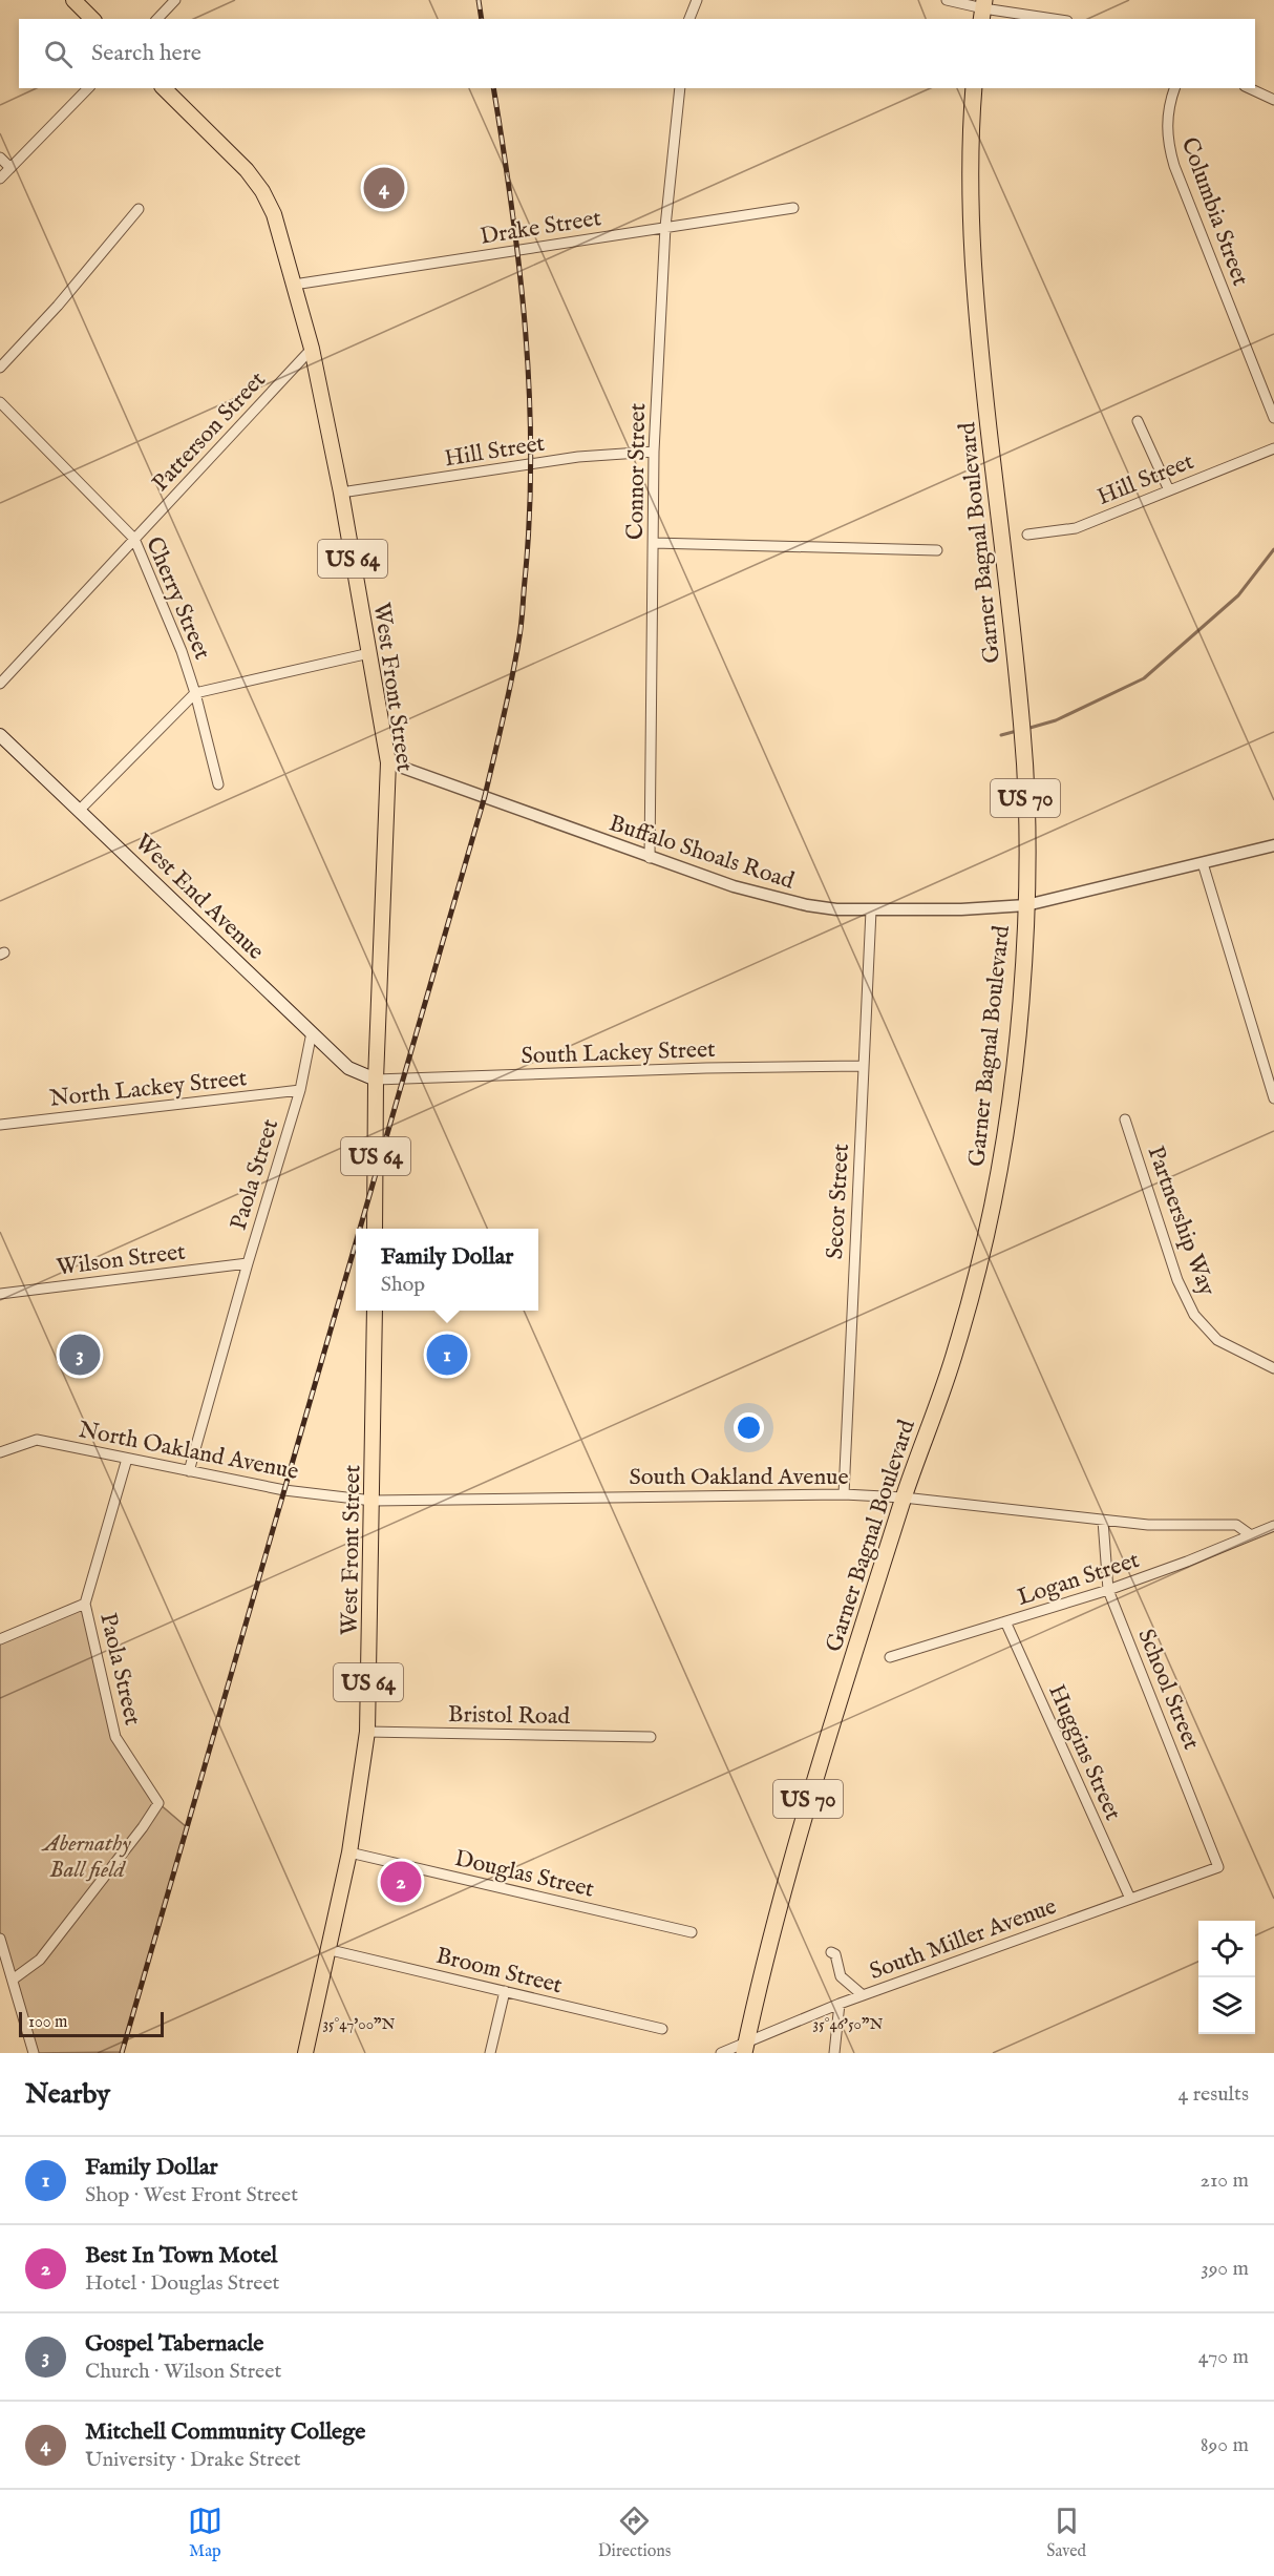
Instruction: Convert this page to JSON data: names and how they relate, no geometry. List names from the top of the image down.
{
  "streets": {
    "highway": ["Garner Bagnal Boulevard", "US 70"],
    "main road": ["US 64", "West Front Street", "West End Avenue"],
    "street": [
      "Columbia Street",
      "Drake Street",
      "Patterson Street",
      "Hill Street",
      "Connor Street",
      "Cherry Street",
      "Buffalo Shoals Road",
      "South Lackey Street",
      "North Lackey Street",
      "Paola Street",
      "Secor Street",
      "Partnership Way",
      "Wilson Street",
      "North Oakland Avenue",
      "South Oakland Avenue",
      "Logan Street",
      "School Street",
      "Bristol Road",
      "Huggins Street",
      "Douglas Street",
      "South Miller Avenue",
      "Broom Street"
    ]
  },
  "crossings": [
    ["Drake Street", "Connor Street"],
    ["Drake Street", "West Front Street"],
    ["Patterson Street", "Cherry Street"],
    ["Patterson Street", "West Front Street"],
    ["Hill Street", "Connor Street"],
    ["Hill Street", "West Front Street"],
    ["Connor Street", "Buffalo Shoals Road"],
    ["Garner Bagnal Boulevard", "Buffalo Shoals Road"],
    ["Garner Bagnal Boulevard", "South Oakland Avenue"],
    ["Garner Bagnal Boulevard", "South Miller Avenue"],
    ["West Front Street", "Buffalo Shoals Road"],
    ["West Front Street", "West End Avenue"],
    ["West Front Street", "South Lackey Street"],
    ["West Front Street", "North Oakland Avenue"],
    ["West Front Street", "South Oakland Avenue"],
    ["West Front Street", "Bristol Road"],
    ["West Front Street", "Douglas Street"],
    ["West Front Street", "Broom Street"],
    ["Buffalo Shoals Road", "Secor Street"],
    ["West End Avenue", "South Lackey Street"],
    ["West End Avenue", "Paola Street"],
    ["South Lackey Street", "Secor Street"],
    ["North Lackey Street", "Paola Street"],
    ["Paola Street", "Wilson Street"],
    ["Paola Street", "North Oakland Avenue"],
    ["Secor Street", "South Oakland Avenue"],
    ["North Oakland Avenue", "South Oakland Avenue"],
    ["South Oakland Avenue", "Logan Street"],
    ["South Oakland Avenue", "School Street"],
    ["Logan Street", "School Street"],
    ["Logan Street", "Huggins Street"],
    ["School Street", "South Miller Avenue"],
    ["Huggins Street", "South Miller Avenue"]
  ],
  "parks": ["Abernathy Ball field"],
  "scale_bar": "100 m",
  "page": {
    "search": "Search here",
    "pins": [
      "4",
      "1",
      "3",
      "2"
    ],
    "popup": ["Family Dollar", "Shop"],
    "scale": "100 m",
    "heading": ["Nearby", "4 results"],
    "list": [
      {
        "mark": "1",
        "name": "Family Dollar",
        "note": "Shop · West Front Street",
        "value": "210 m"
      },
      {
        "mark": "2",
        "name": "Best In Town Motel",
        "note": "Hotel · Douglas Street",
        "value": "390 m"
      },
      {
        "mark": "3",
        "name": "Gospel Tabernacle",
        "note": "Church · Wilson Street",
        "value": "470 m"
      },
      {
        "mark": "4",
        "name": "Mitchell Community College",
        "note": "University · Drake Street",
        "value": "890 m"
      }
    ],
    "nav": ["Map", "Directions", "Saved"]
  },
  "coordinates": ["35°47'00\"N", "35°46'50\"N"]
}
